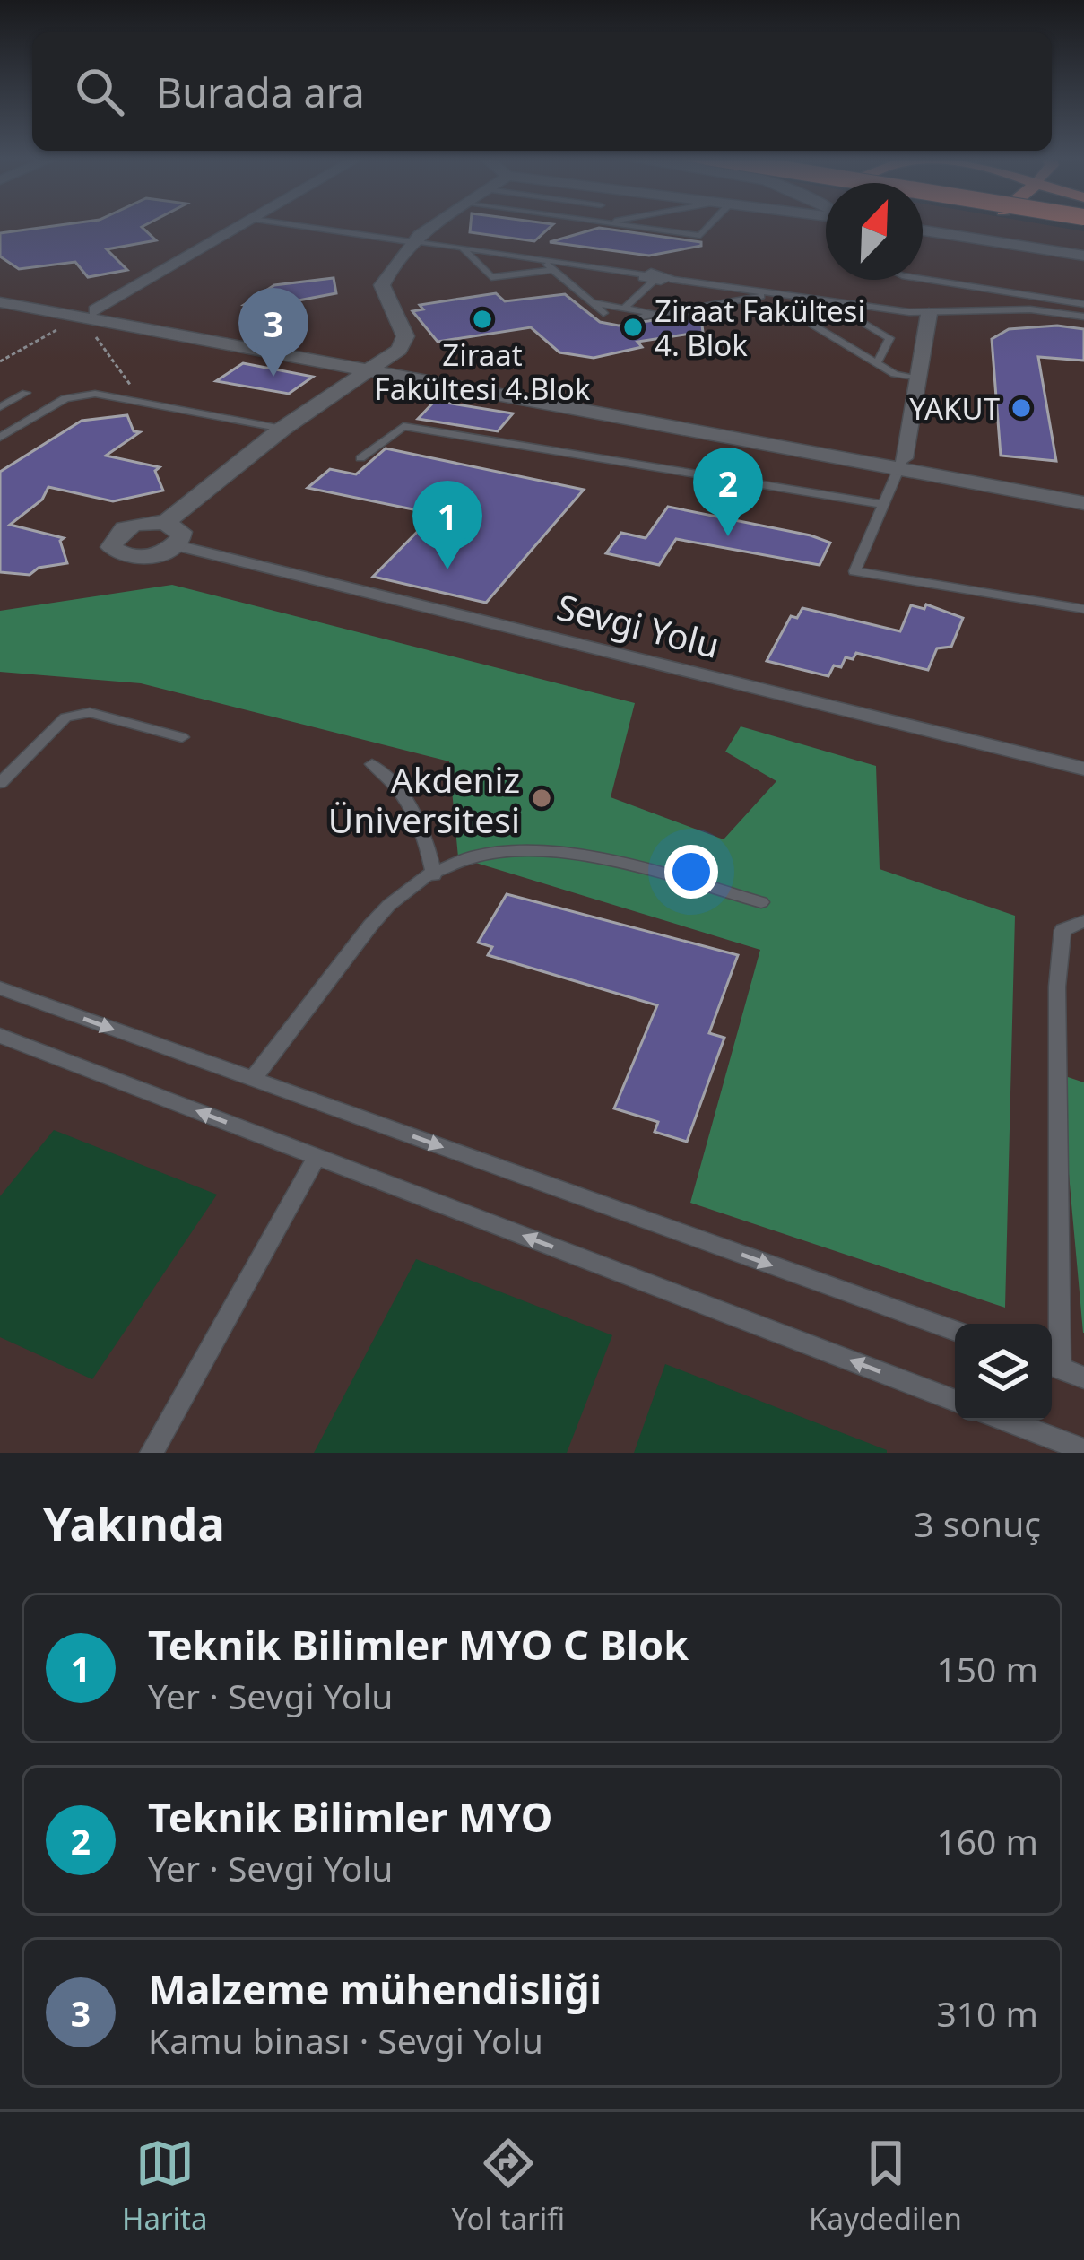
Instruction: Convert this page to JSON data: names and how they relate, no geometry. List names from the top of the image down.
{
  "streets": {
    "street": ["Sevgi Yolu"]
  },
  "places": [
    "Ziraat Fakültesi 4.Blok",
    "Ziraat Fakültesi 4. Blok",
    "YAKUT",
    "Akdeniz Üniversitesi"
  ],
  "north": "top right",
  "page": {
    "search": "Burada ara",
    "pins": ["3", "2", "1"],
    "heading": ["Yakında", "3 sonuç"],
    "list": [
      {
        "mark": "1",
        "name": "Teknik Bilimler MYO C Blok",
        "note": "Yer · Sevgi Yolu",
        "value": "150 m"
      },
      {
        "mark": "2",
        "name": "Teknik Bilimler MYO",
        "note": "Yer · Sevgi Yolu",
        "value": "160 m"
      },
      {
        "mark": "3",
        "name": "Malzeme mühendisliği",
        "note": "Kamu binası · Sevgi Yolu",
        "value": "310 m"
      }
    ],
    "nav": ["Harita", "Yol tarifi", "Kaydedilen"]
  }
}
